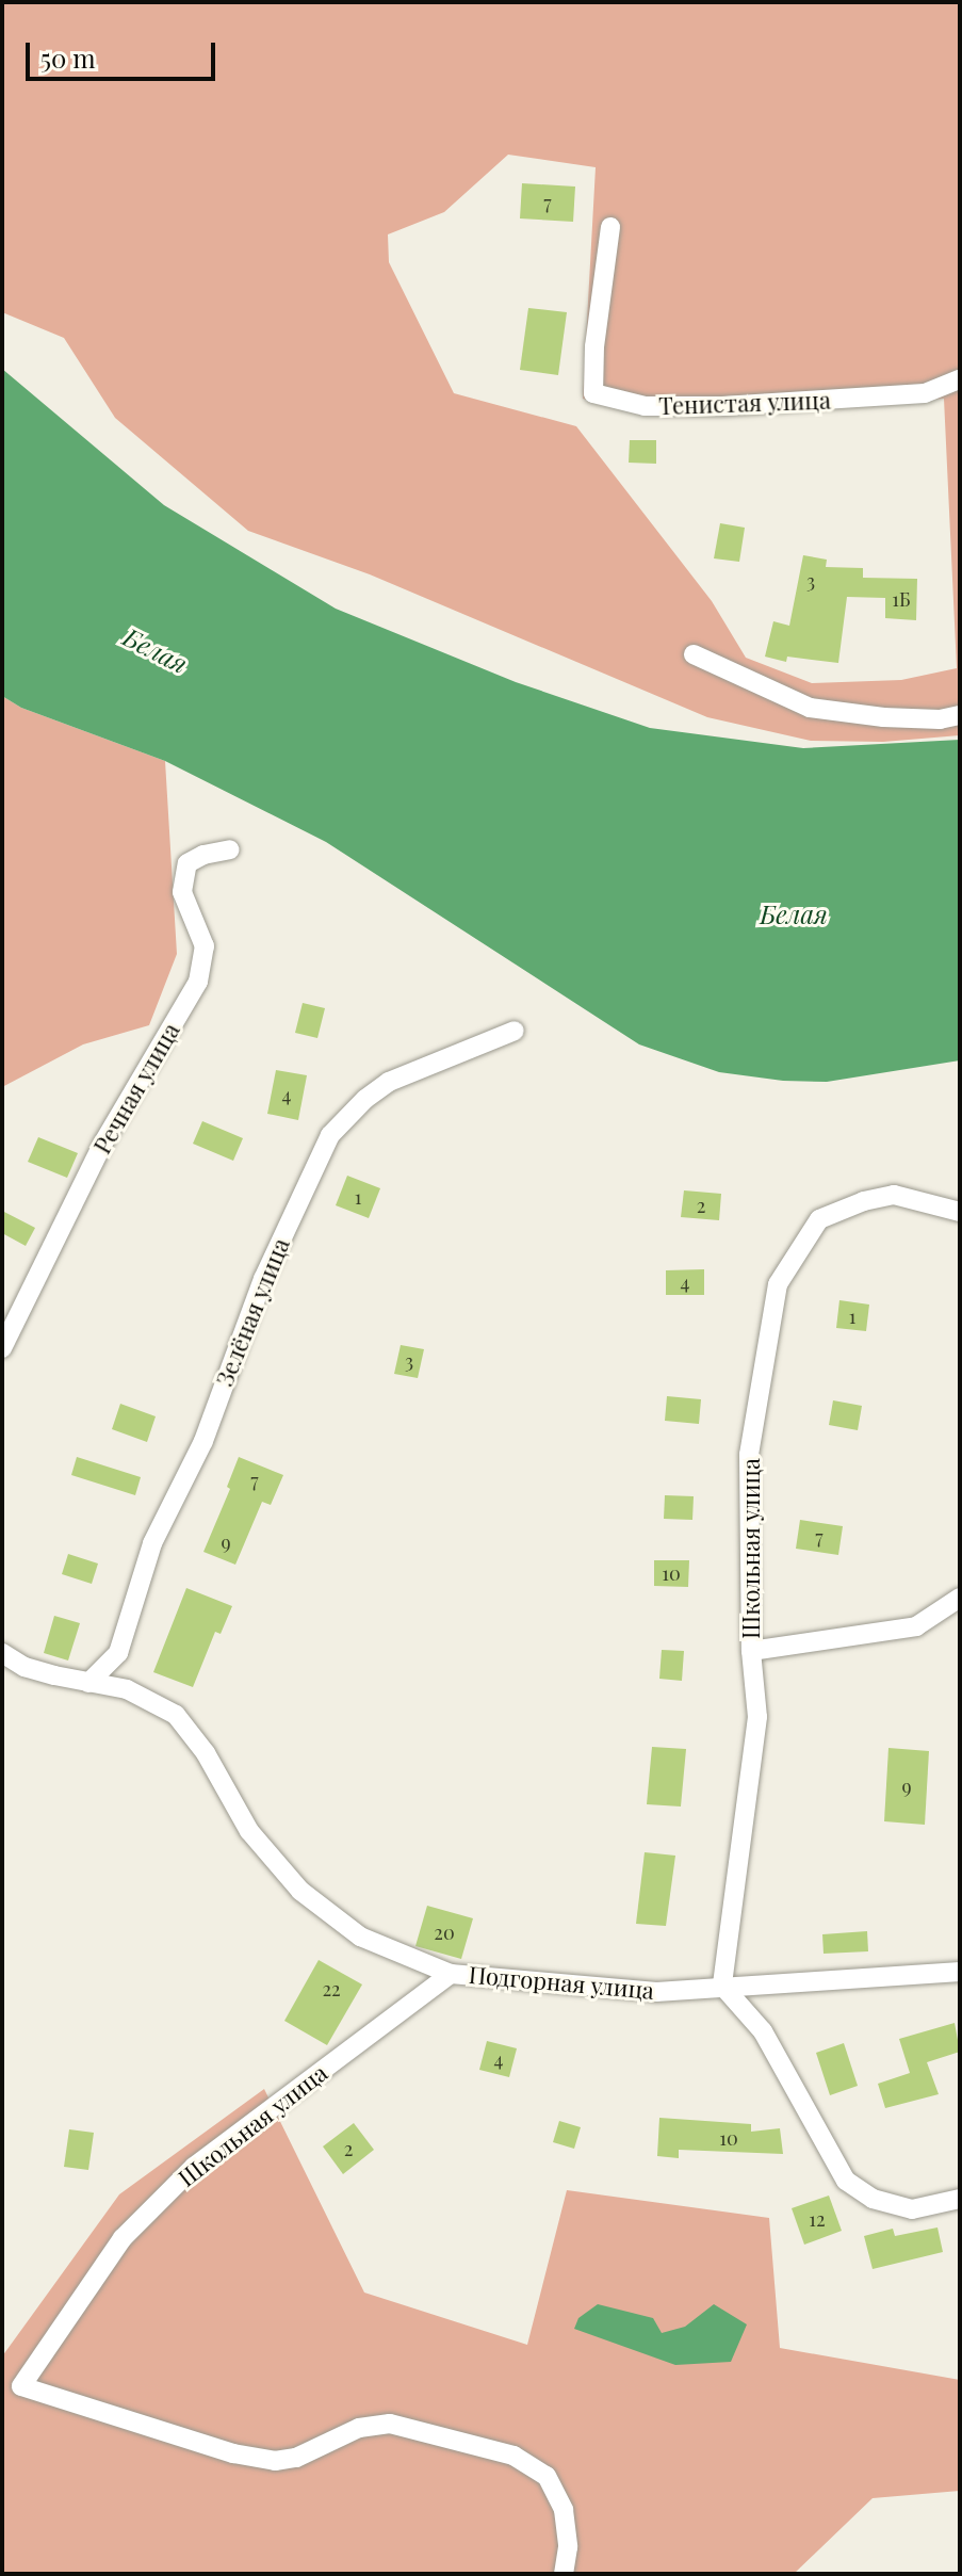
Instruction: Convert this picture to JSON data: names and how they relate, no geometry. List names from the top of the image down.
{
  "streets": {
    "street": [
      "Тенистая улица",
      "Речная улица",
      "Зелёная улица",
      "Школьная улица",
      "Подгорная улица"
    ]
  },
  "crossings": [
    ["Зелёная улица", "Подгорная улица"],
    ["Школьная улица", "Подгорная улица"]
  ],
  "water": ["Белая"],
  "house_numbers": [
    "7",
    "3",
    "1Б",
    "4",
    "1",
    "2",
    "4",
    "1",
    "3",
    "7",
    "7",
    "9",
    "10",
    "9",
    "20",
    "22",
    "4",
    "10",
    "2",
    "12"
  ],
  "scale_bar": "50 m"
}
